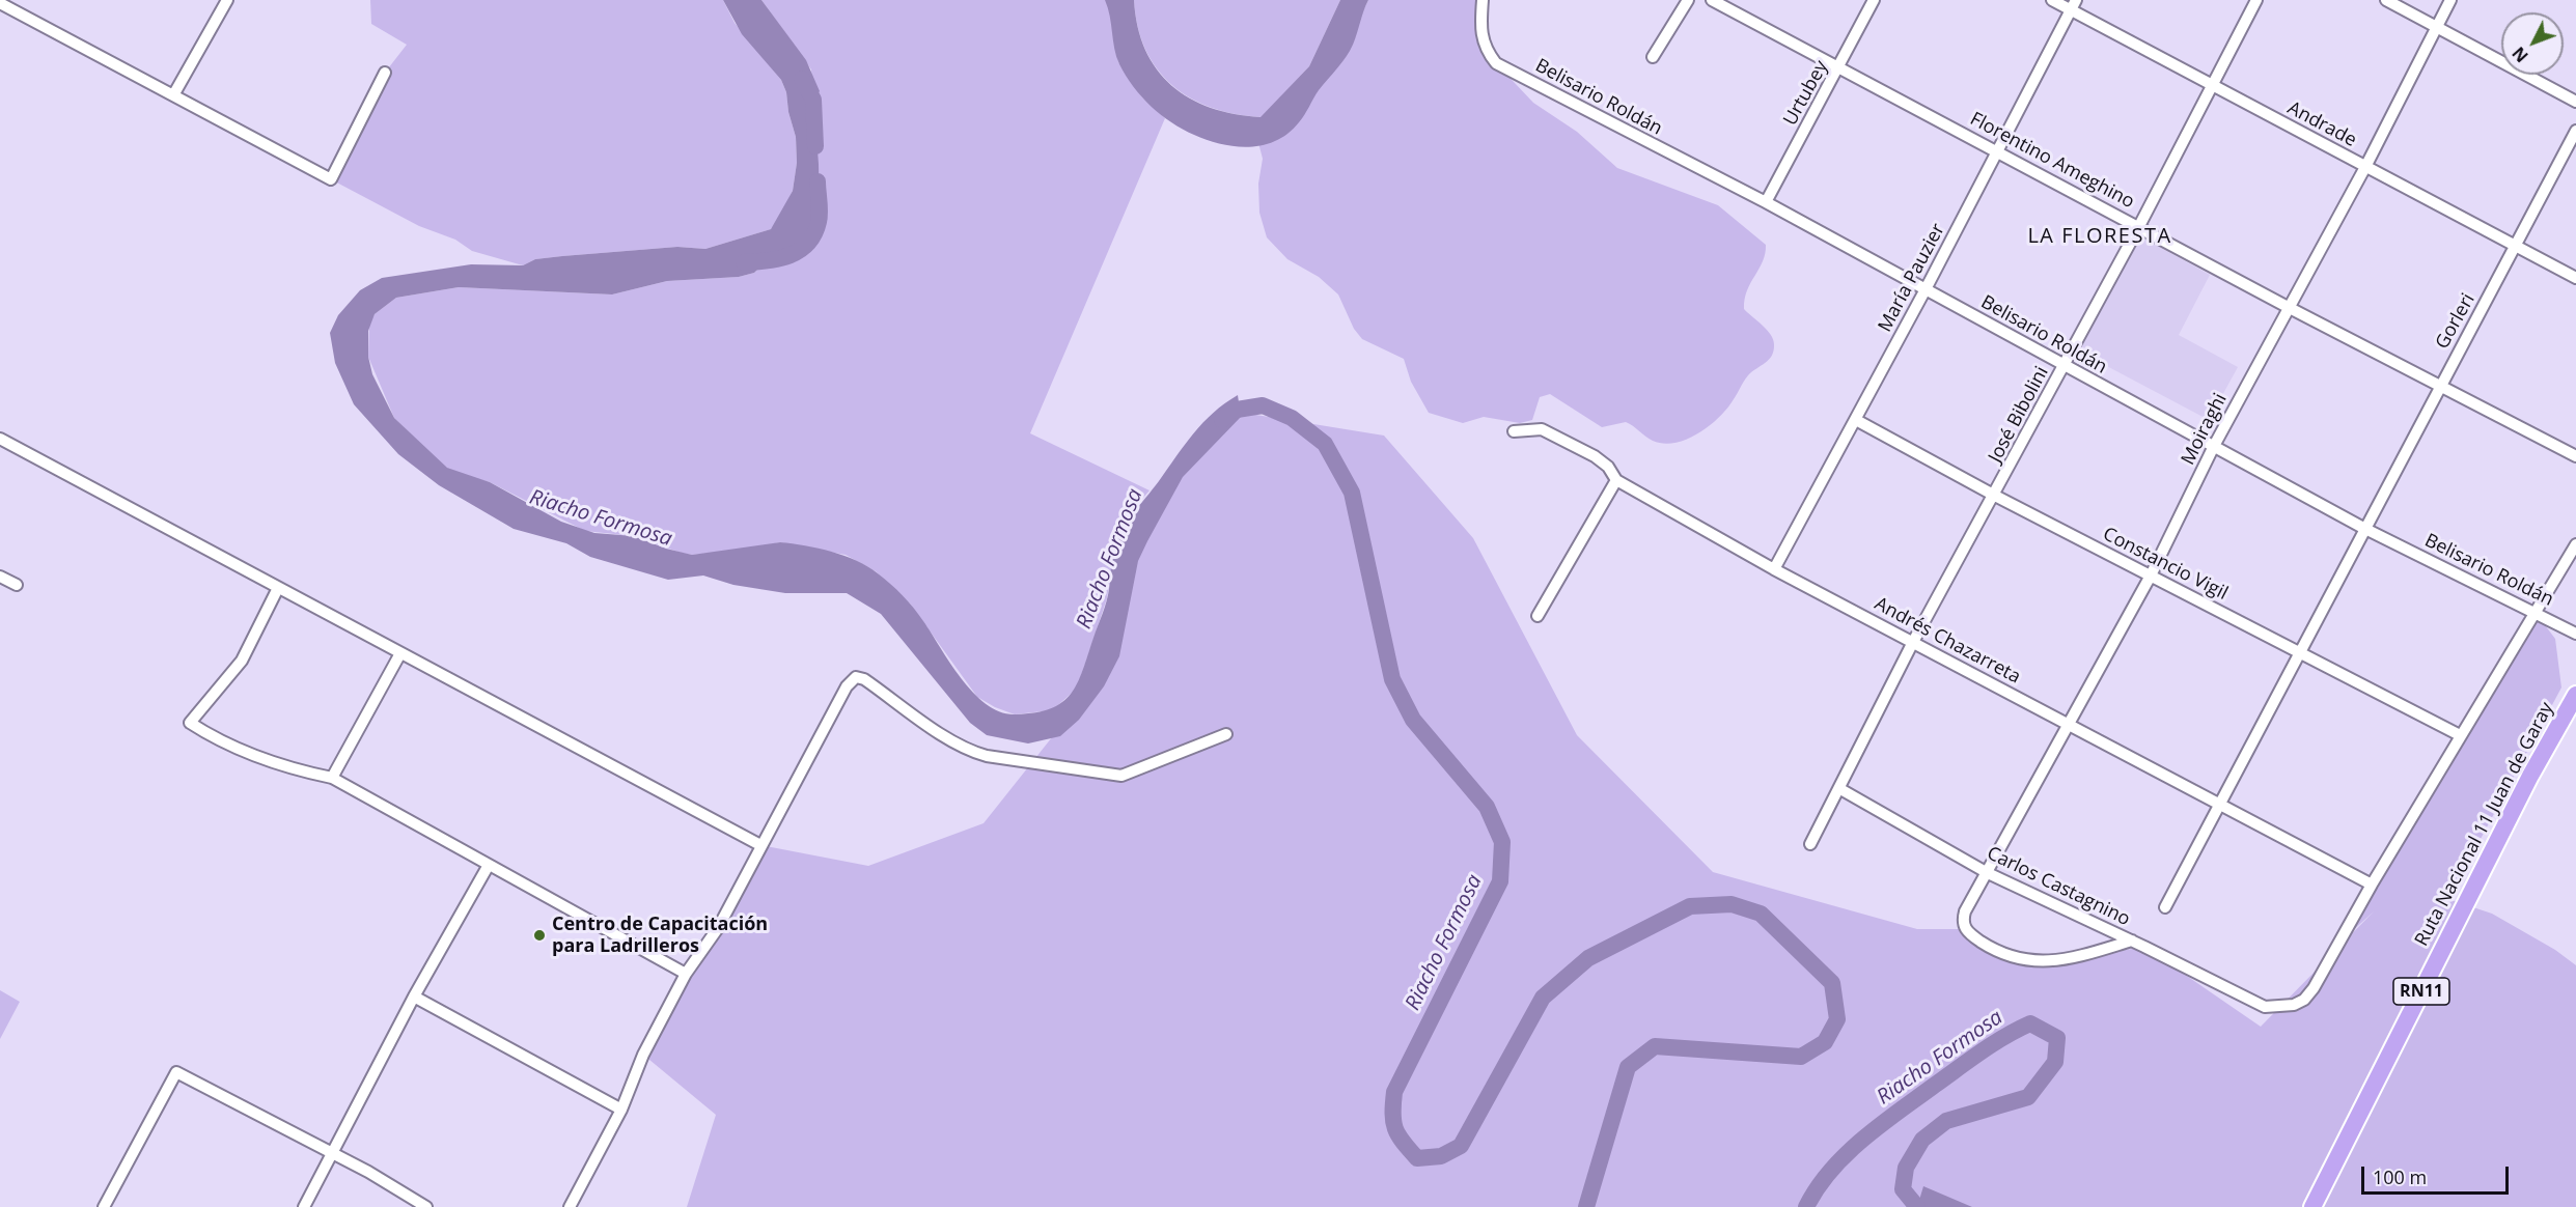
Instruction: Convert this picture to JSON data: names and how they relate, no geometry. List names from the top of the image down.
{
  "streets": {
    "highway": ["Ruta Nacional 11 Juan de Garay", "RN11"],
    "street": [
      "Urtubey",
      "Belisario Roldán",
      "Andrade",
      "Florentino Ameghino",
      "María Pauzier",
      "Gorleri",
      "José Bibolini",
      "Moiraghi",
      "Constancio Vigil",
      "Andrés Chazarreta",
      "Carlos Castagnino"
    ]
  },
  "crossings": [
    ["Urtubey", "Belisario Roldán"],
    ["Urtubey", "Florentino Ameghino"],
    ["Belisario Roldán", "María Pauzier"],
    ["Belisario Roldán", "Gorleri"],
    ["Belisario Roldán", "José Bibolini"],
    ["Belisario Roldán", "Moiraghi"],
    ["Andrade", "María Pauzier"],
    ["Andrade", "Gorleri"],
    ["Andrade", "José Bibolini"],
    ["Andrade", "Moiraghi"],
    ["Florentino Ameghino", "María Pauzier"],
    ["Florentino Ameghino", "Gorleri"],
    ["Florentino Ameghino", "José Bibolini"],
    ["Florentino Ameghino", "Moiraghi"],
    ["María Pauzier", "Constancio Vigil"],
    ["María Pauzier", "Andrés Chazarreta"],
    ["Gorleri", "Constancio Vigil"],
    ["Gorleri", "Andrés Chazarreta"],
    ["José Bibolini", "Constancio Vigil"],
    ["José Bibolini", "Andrés Chazarreta"],
    ["José Bibolini", "Carlos Castagnino"],
    ["Moiraghi", "Constancio Vigil"],
    ["Moiraghi", "Andrés Chazarreta"],
    ["Moiraghi", "Carlos Castagnino"],
    ["Andrés Chazarreta", "Carlos Castagnino"]
  ],
  "districts": ["LA FLORESTA"],
  "water": ["Riacho Formosa"],
  "places": ["Centro de Capacitación para Ladrilleros"],
  "scale_bar": "100 m",
  "north": "bottom left"
}
